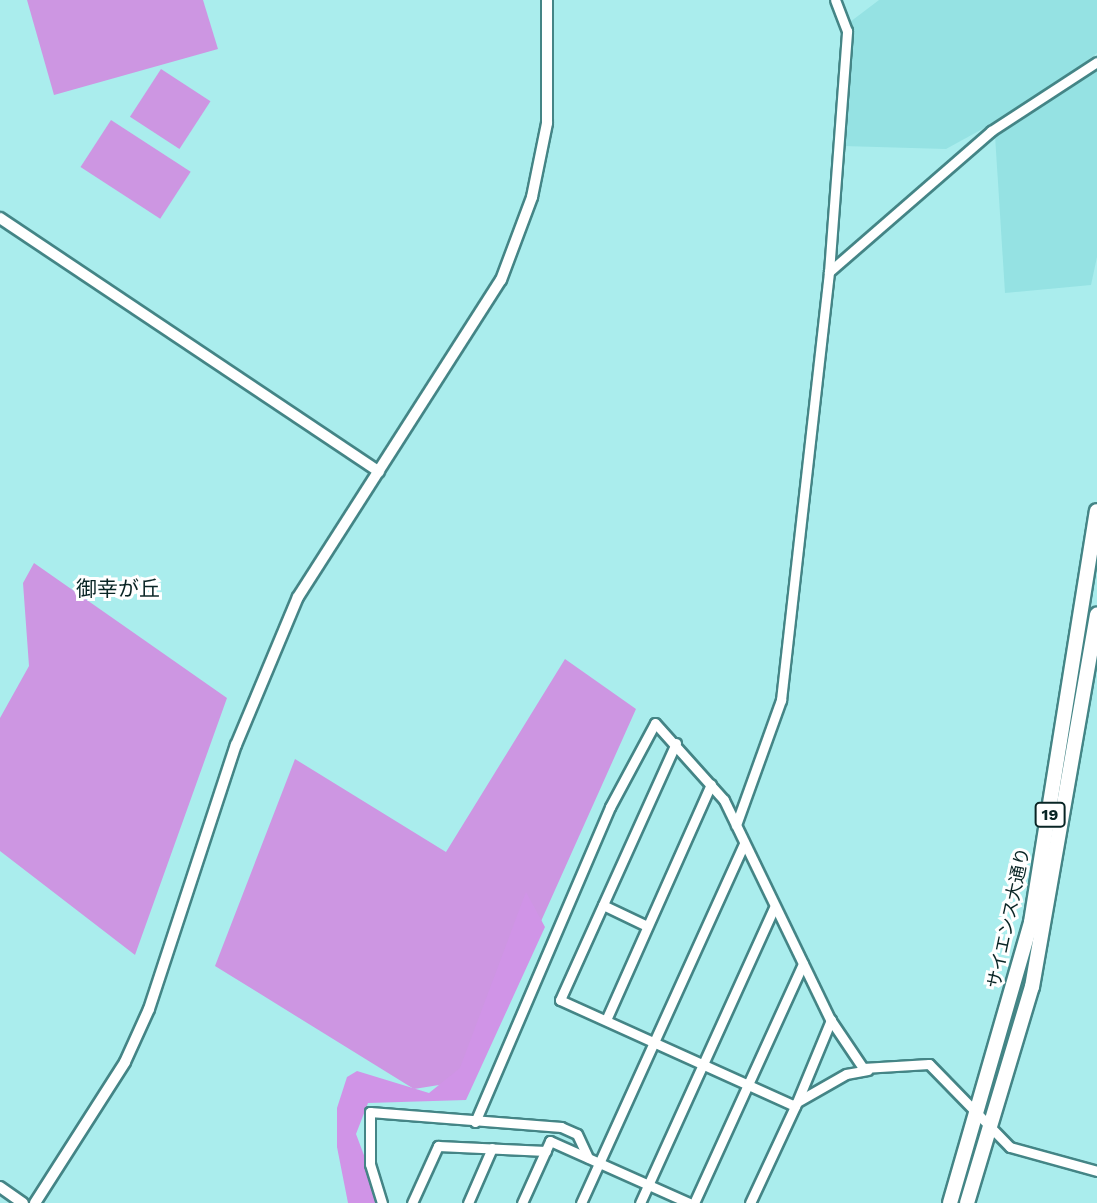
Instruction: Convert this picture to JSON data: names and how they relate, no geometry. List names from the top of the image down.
{
  "streets": {
    "main road": ["19", "サイエンス大通り"]
  },
  "districts": ["御幸が丘"]
}
